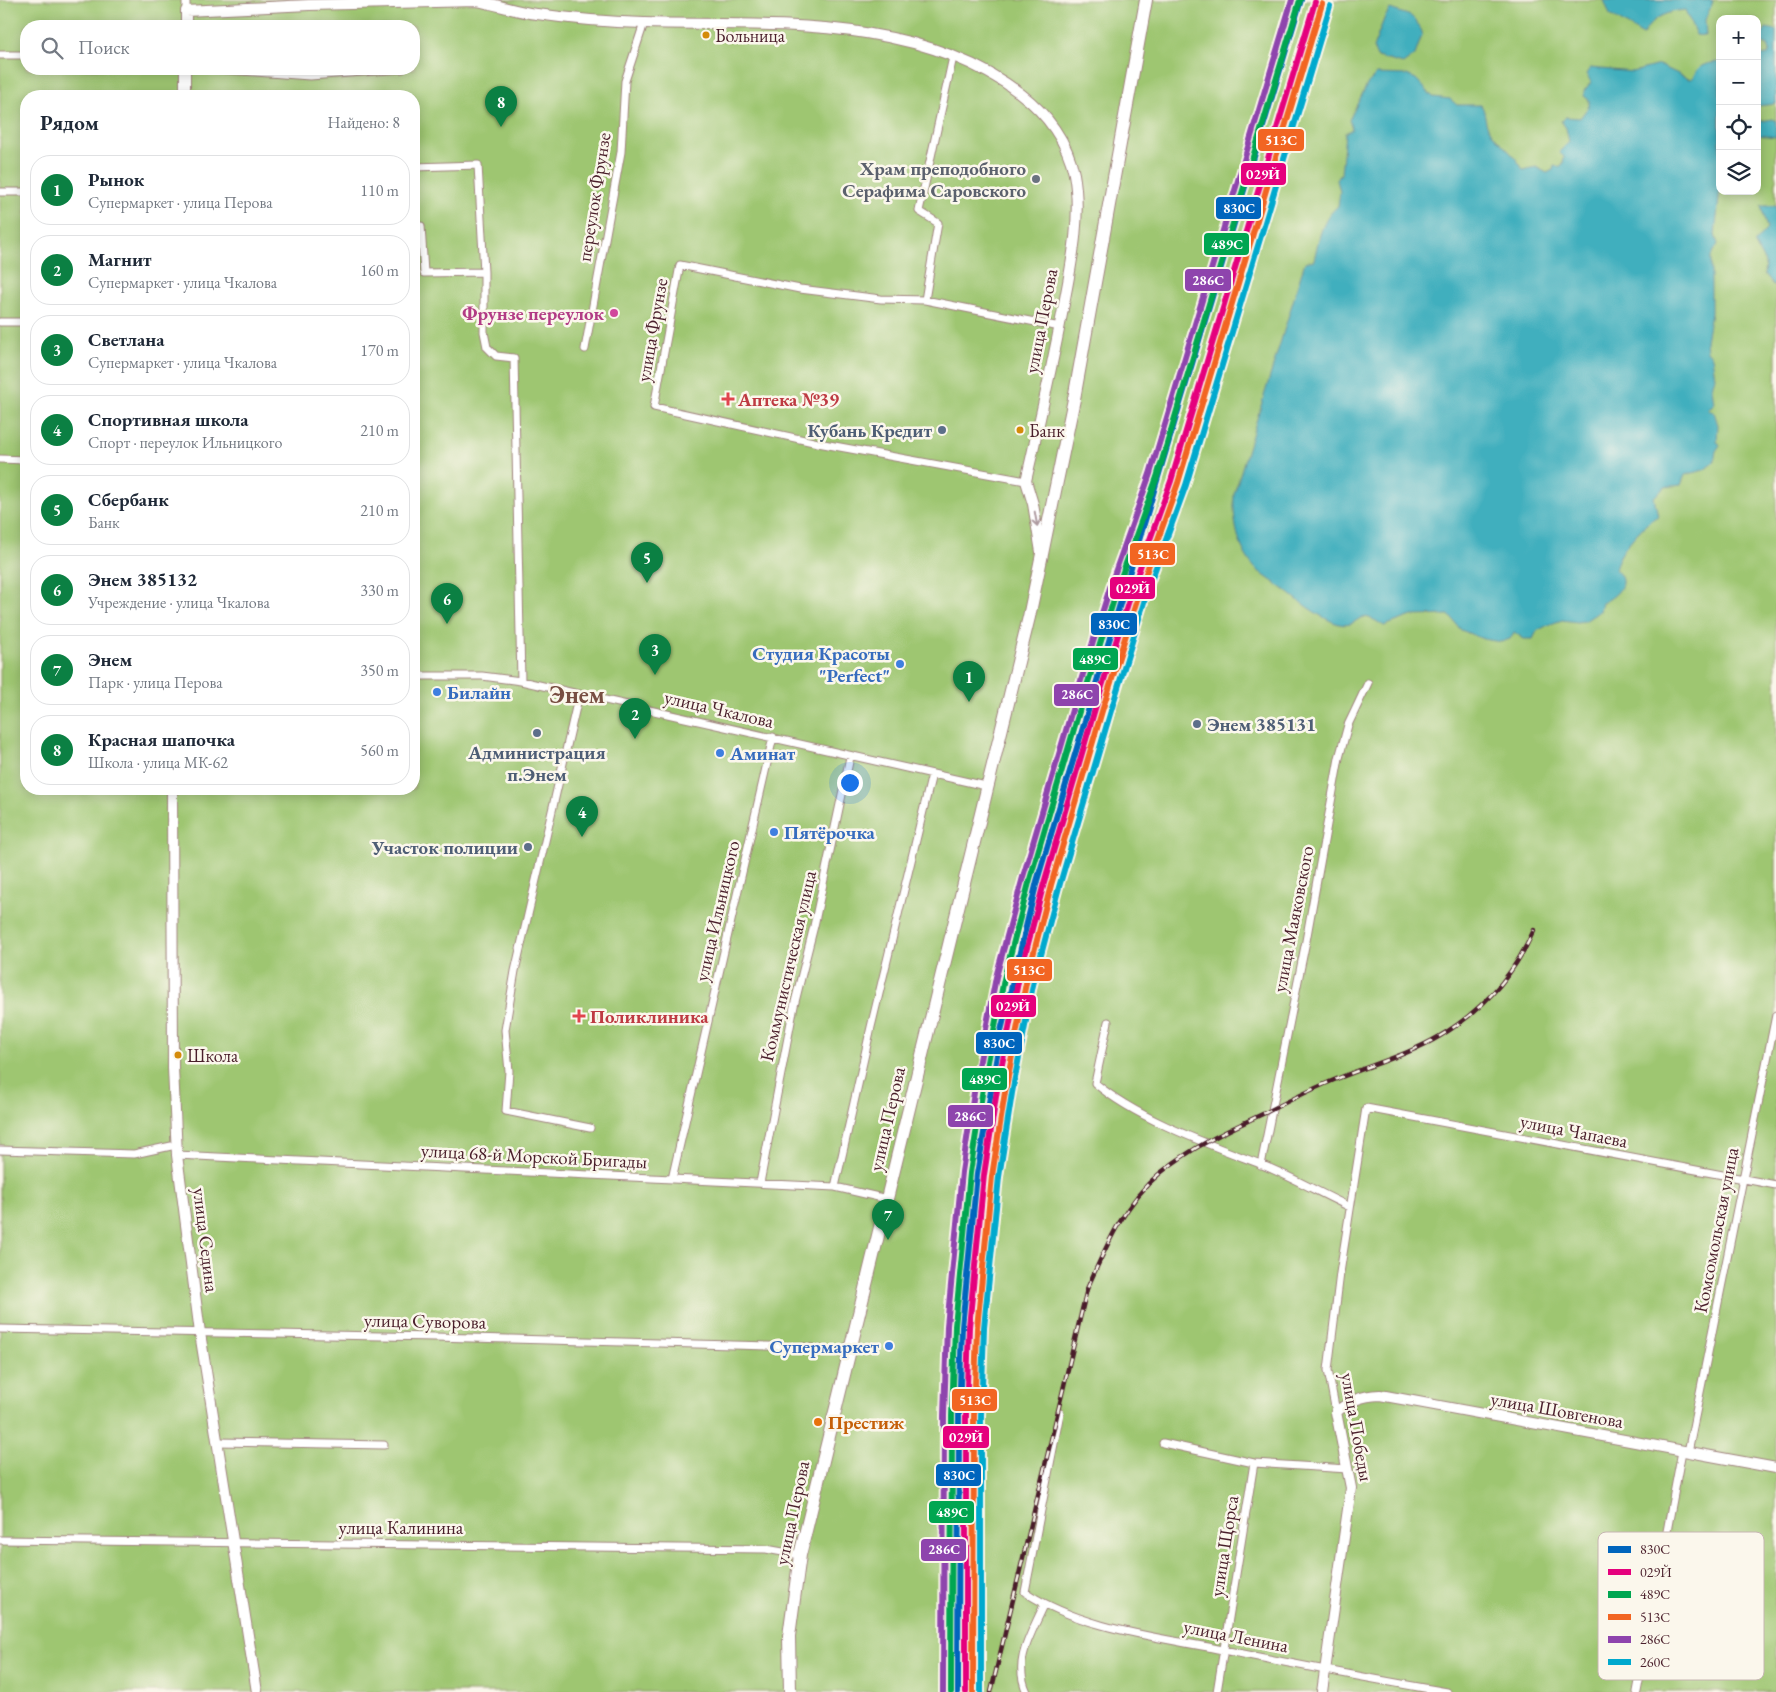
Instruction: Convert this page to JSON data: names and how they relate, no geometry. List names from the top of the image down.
{
  "streets": {
    "highway": ["улица Перова"],
    "street": [
      "переулок Фрунзе",
      "улица Фрунзе",
      "улица Чкалова",
      "улица Ильницкого",
      "улица Маяковского",
      "Коммунистическая улица",
      "улица Чапаева",
      "улица 68-й Морской Бригады",
      "Комсомольская улица",
      "улица Седина",
      "улица Суворова",
      "улица Шовгенова",
      "улица Победы",
      "улица Калинина",
      "улица Щорса",
      "улица Ленина"
    ]
  },
  "crossings": [
    ["переулок Фрунзе", "улица Перова"],
    ["улица Перова", "улица Фрунзе"],
    ["улица Перова", "улица Чкалова"],
    ["улица Перова", "улица 68-й Морской Бригады"],
    ["улица Перова", "улица Суворова"],
    ["улица Перова", "улица Калинина"],
    ["улица Чкалова", "улица Ильницкого"],
    ["улица Чкалова", "Коммунистическая улица"],
    ["улица Ильницкого", "улица 68-й Морской Бригады"],
    ["Коммунистическая улица", "улица 68-й Морской Бригады"],
    ["улица Чапаева", "Комсомольская улица"],
    ["улица Чапаева", "улица Победы"],
    ["улица 68-й Морской Бригады", "улица Седина"],
    ["Комсомольская улица", "улица Шовгенова"],
    ["улица Седина", "улица Суворова"],
    ["улица Седина", "улица Калинина"],
    ["улица Шовгенова", "улица Победы"],
    ["улица Победы", "улица Ленина"],
    ["улица Щорса", "улица Ленина"]
  ],
  "districts": ["Энем"],
  "places": {
    "other": [
      "Больница",
      "Храм преподобного Серафима Саровского",
      "Фрунзе переулок",
      "Кубань Кредит",
      "Банк",
      "Студия Красоты \"Perfect\"",
      "Билайн",
      "Энем 385131",
      "Администрация п.Энем",
      "Аминат",
      "Пятёрочка",
      "Участок полиции",
      "Школа",
      "Супермаркет",
      "Престиж"
    ],
    "health": ["Аптека №39", "Поликлиника"]
  },
  "lines": [
    "transit line 830С",
    "transit line 489С",
    "transit line 286С",
    "transit line 029Й",
    "transit line 513С",
    "transit line 260С"
  ],
  "legend": [
    "830С",
    "029Й",
    "489С",
    "513С",
    "286С",
    "260С"
  ],
  "page": {
    "map_buttons": ["+", "−"],
    "search": "Поиск",
    "pins": [
      "8",
      "5",
      "6",
      "3",
      "1",
      "2",
      "4",
      "7"
    ],
    "heading": ["Рядом", "Найдено: 8"],
    "list": [
      {
        "mark": "1",
        "name": "Рынок",
        "note": "Супермаркет · улица Перова",
        "value": "110 m"
      },
      {
        "mark": "2",
        "name": "Магнит",
        "note": "Супермаркет · улица Чкалова",
        "value": "160 m"
      },
      {
        "mark": "3",
        "name": "Светлана",
        "note": "Супермаркет · улица Чкалова",
        "value": "170 m"
      },
      {
        "mark": "4",
        "name": "Спортивная школа",
        "note": "Спорт · переулок Ильницкого",
        "value": "210 m"
      },
      {
        "mark": "5",
        "name": "Сбербанк",
        "note": "Банк",
        "value": "210 m"
      },
      {
        "mark": "6",
        "name": "Энем 385132",
        "note": "Учреждение · улица Чкалова",
        "value": "330 m"
      },
      {
        "mark": "7",
        "name": "Энем",
        "note": "Парк · улица Перова",
        "value": "350 m"
      },
      {
        "mark": "8",
        "name": "Красная шапочка",
        "note": "Школа · улица МК-62",
        "value": "560 m"
      }
    ]
  }
}
